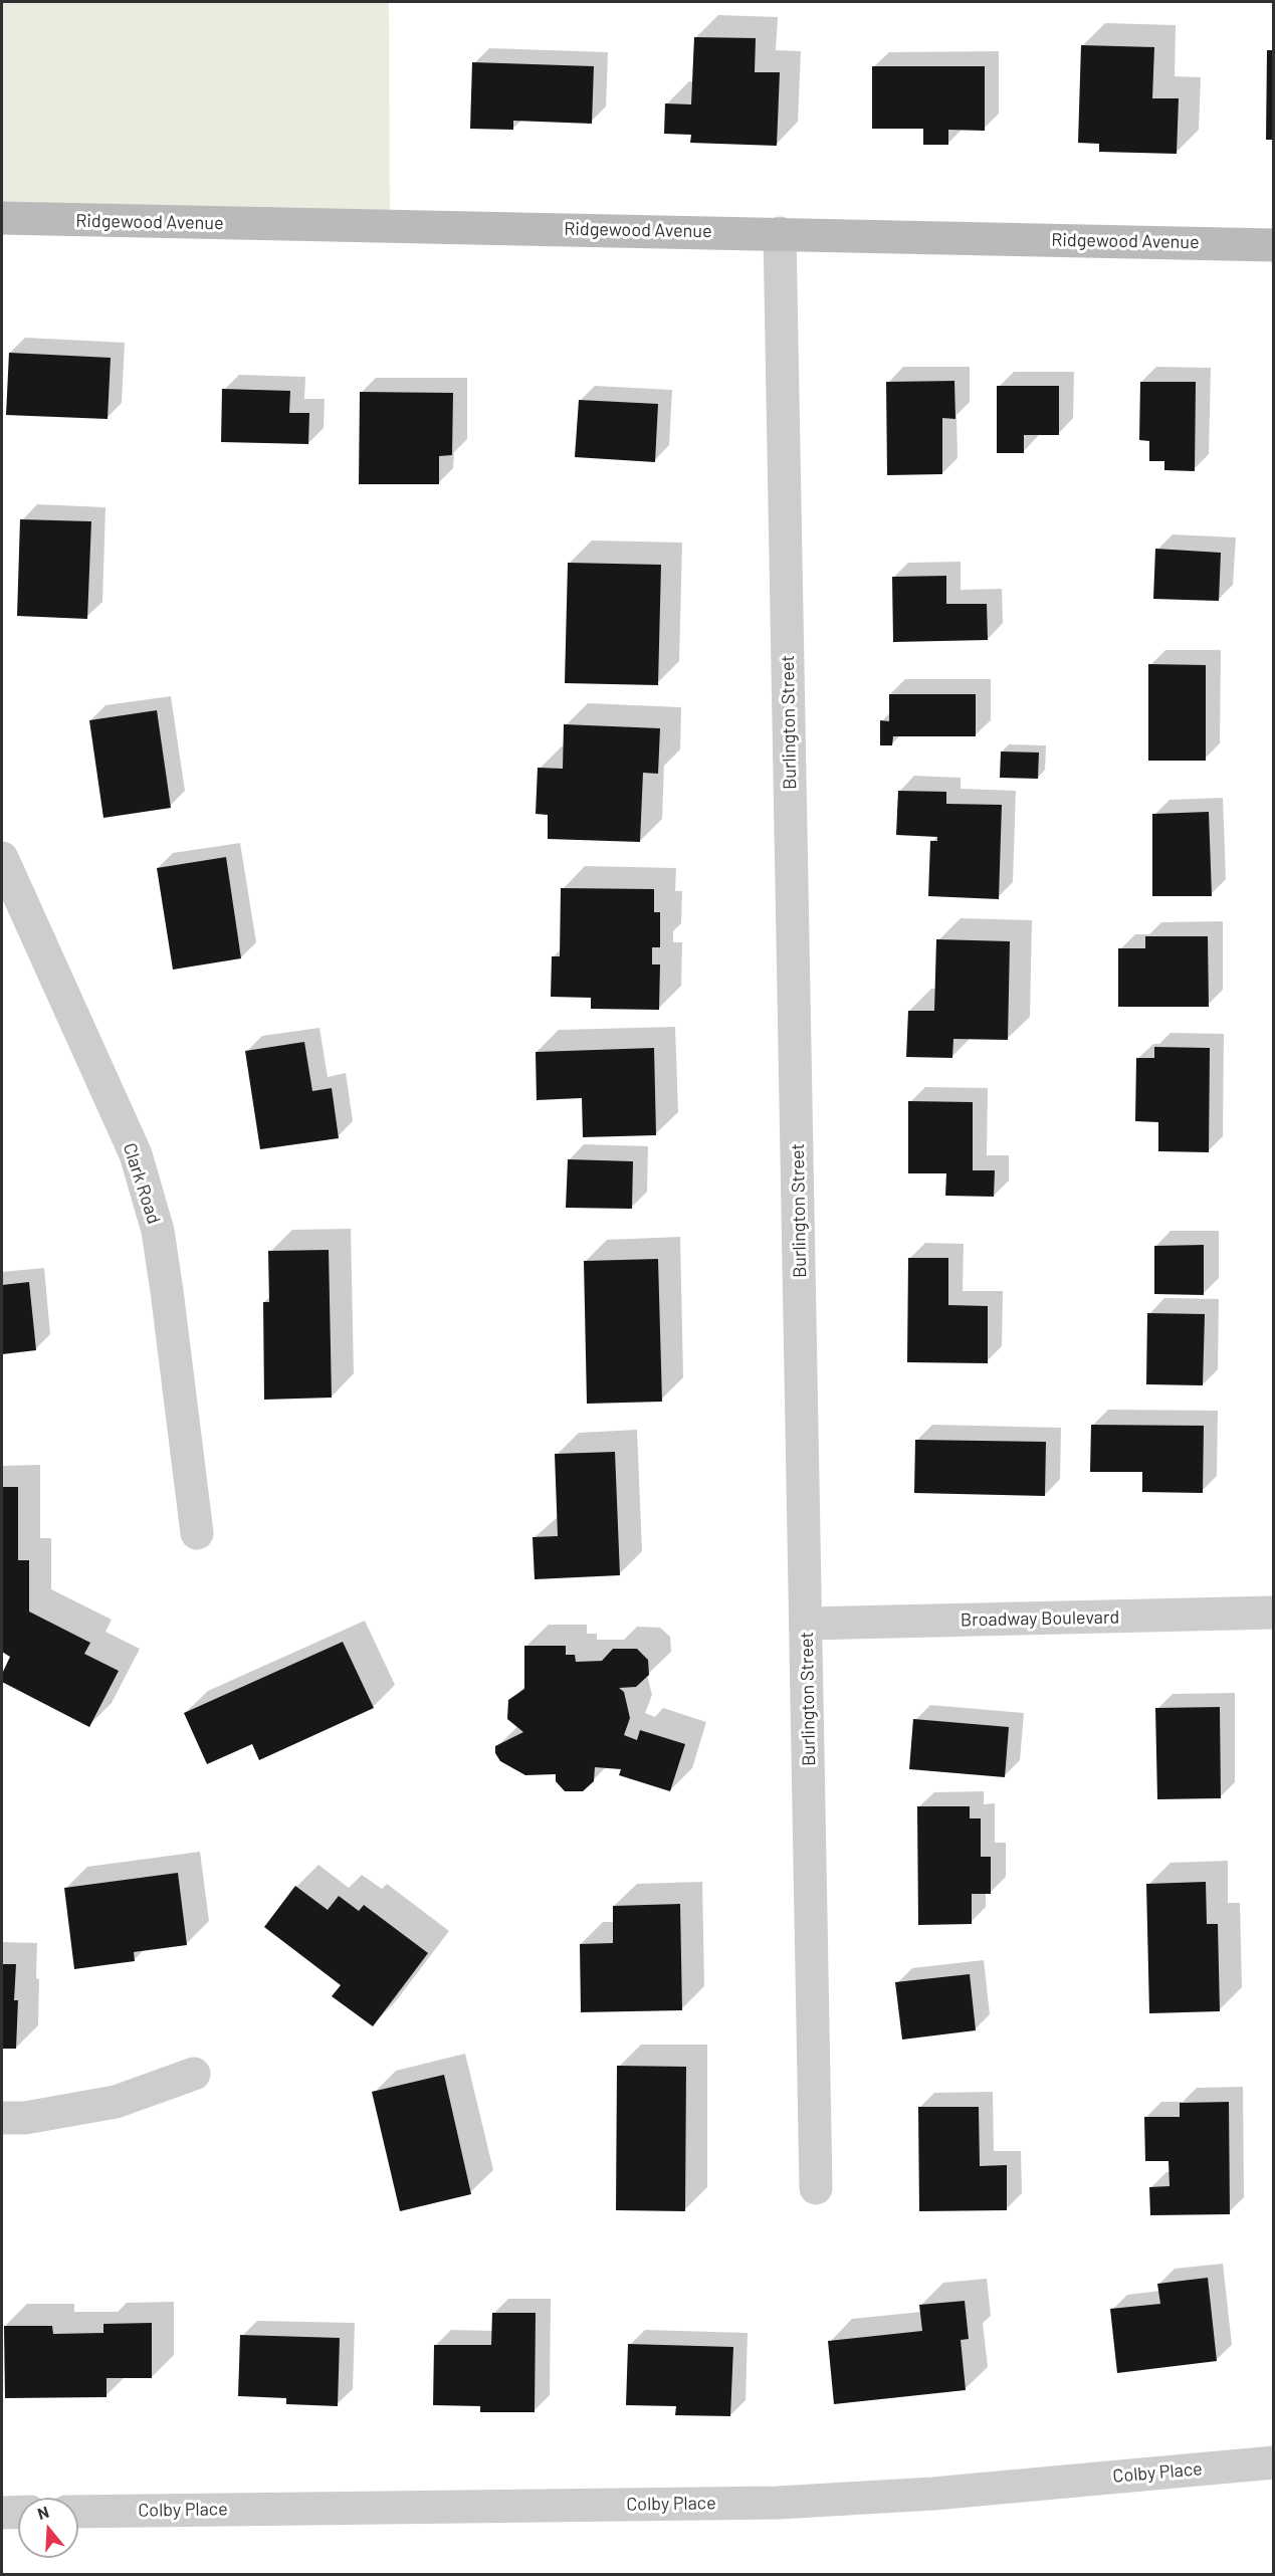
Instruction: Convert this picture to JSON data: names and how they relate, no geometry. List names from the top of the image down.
{
  "streets": {
    "street": [
      "Ridgewood Avenue",
      "Burlington Street",
      "Clark Road",
      "Broadway Boulevard",
      "Colby Place"
    ]
  },
  "crossings": [
    ["Ridgewood Avenue", "Burlington Street"],
    ["Burlington Street", "Broadway Boulevard"]
  ],
  "north": "top"
}
